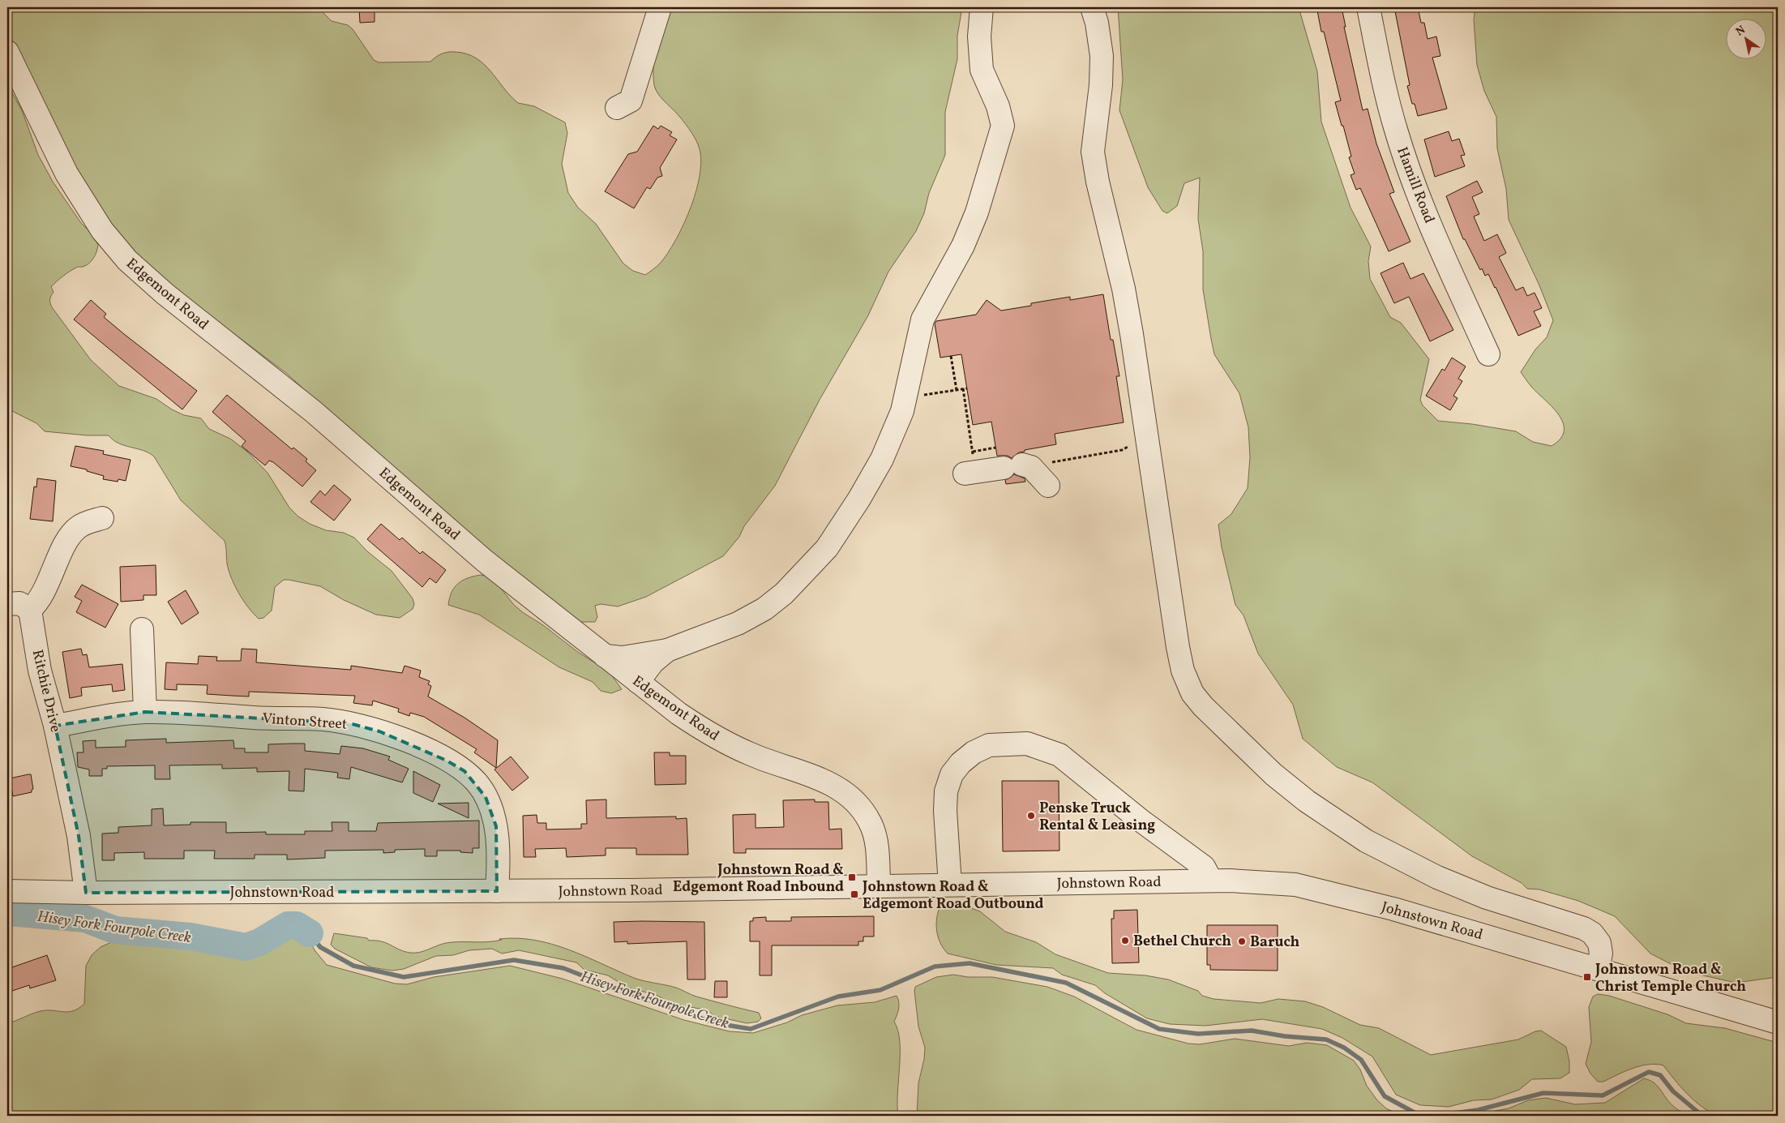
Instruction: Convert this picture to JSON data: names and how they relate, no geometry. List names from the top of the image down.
{
  "streets": {
    "street": [
      "Hamill Road",
      "Edgemont Road",
      "Ritchie Drive",
      "Vinton Street",
      "Johnstown Road"
    ]
  },
  "crossings": [
    ["Edgemont Road", "Johnstown Road"],
    ["Ritchie Drive", "Vinton Street"],
    ["Ritchie Drive", "Johnstown Road"],
    ["Vinton Street", "Johnstown Road"]
  ],
  "water": ["Hisey Fork Fourpole Creek"],
  "places": {
    "other": ["Penske Truck Rental & Leasing", "Bethel Church", "Baruch"],
    "transit": ["Johnstown Road & Edgemont Road Inbound", "Johnstown Road & Edgemont Road Outbound", "Johnstown Road & Christ Temple Church"]
  },
  "north": "top left"
}
